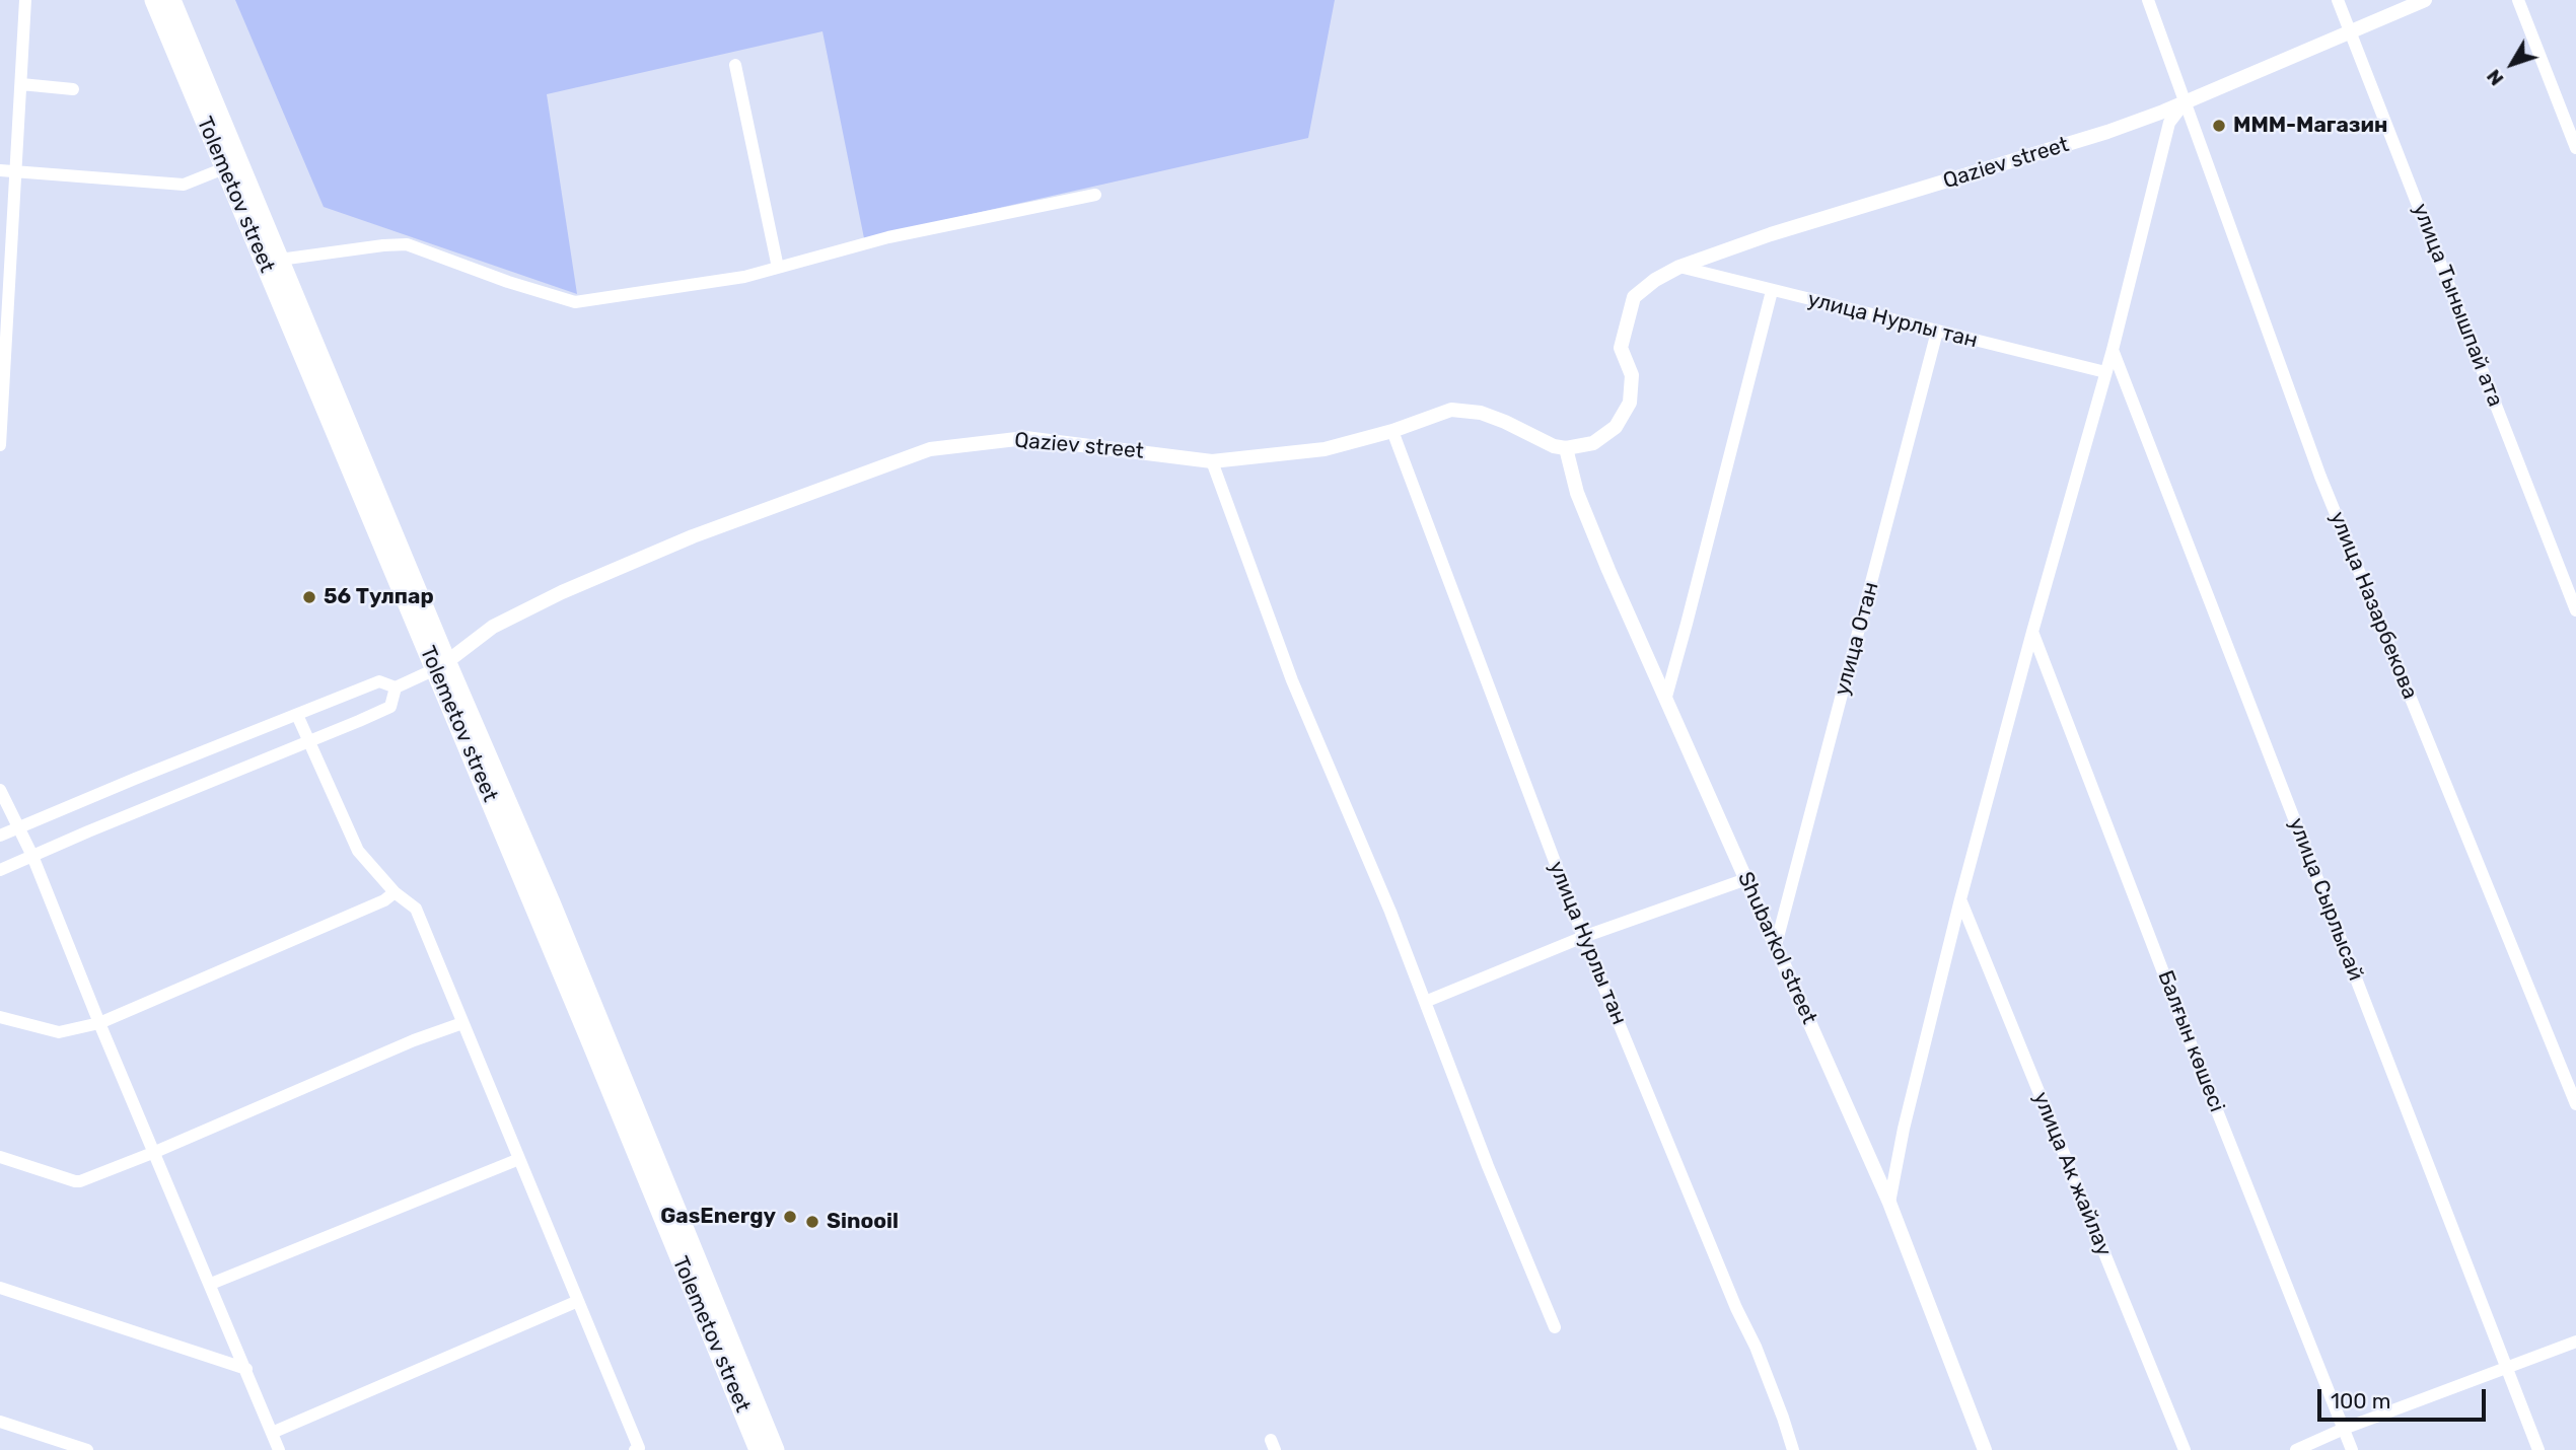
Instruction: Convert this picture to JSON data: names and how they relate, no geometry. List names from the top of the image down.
{
  "streets": {
    "main road": ["Tolemetov street"],
    "street": [
      "Qaziev street",
      "улица Тынышпай ата",
      "улица Нурлы тан",
      "улица Назарбекова",
      "улица Отан",
      "улица Сырлысай",
      "Shubarkol street",
      "Балғын көшесі",
      "улица Ак жайлау"
    ]
  },
  "crossings": [
    ["Qaziev street", "Tolemetov street"],
    ["Qaziev street", "улица Тынышпай ата"],
    ["Qaziev street", "улица Нурлы тан"],
    ["Qaziev street", "улица Назарбекова"],
    ["Qaziev street", "Shubarkol street"],
    ["улица Нурлы тан", "улица Отан"],
    ["улица Отан", "Shubarkol street"]
  ],
  "places": [
    "МММ-Магазин",
    "56 Тулпар",
    "GasEnergy",
    "Sinooil"
  ],
  "scale_bar": "100 m",
  "north": "bottom left"
}
